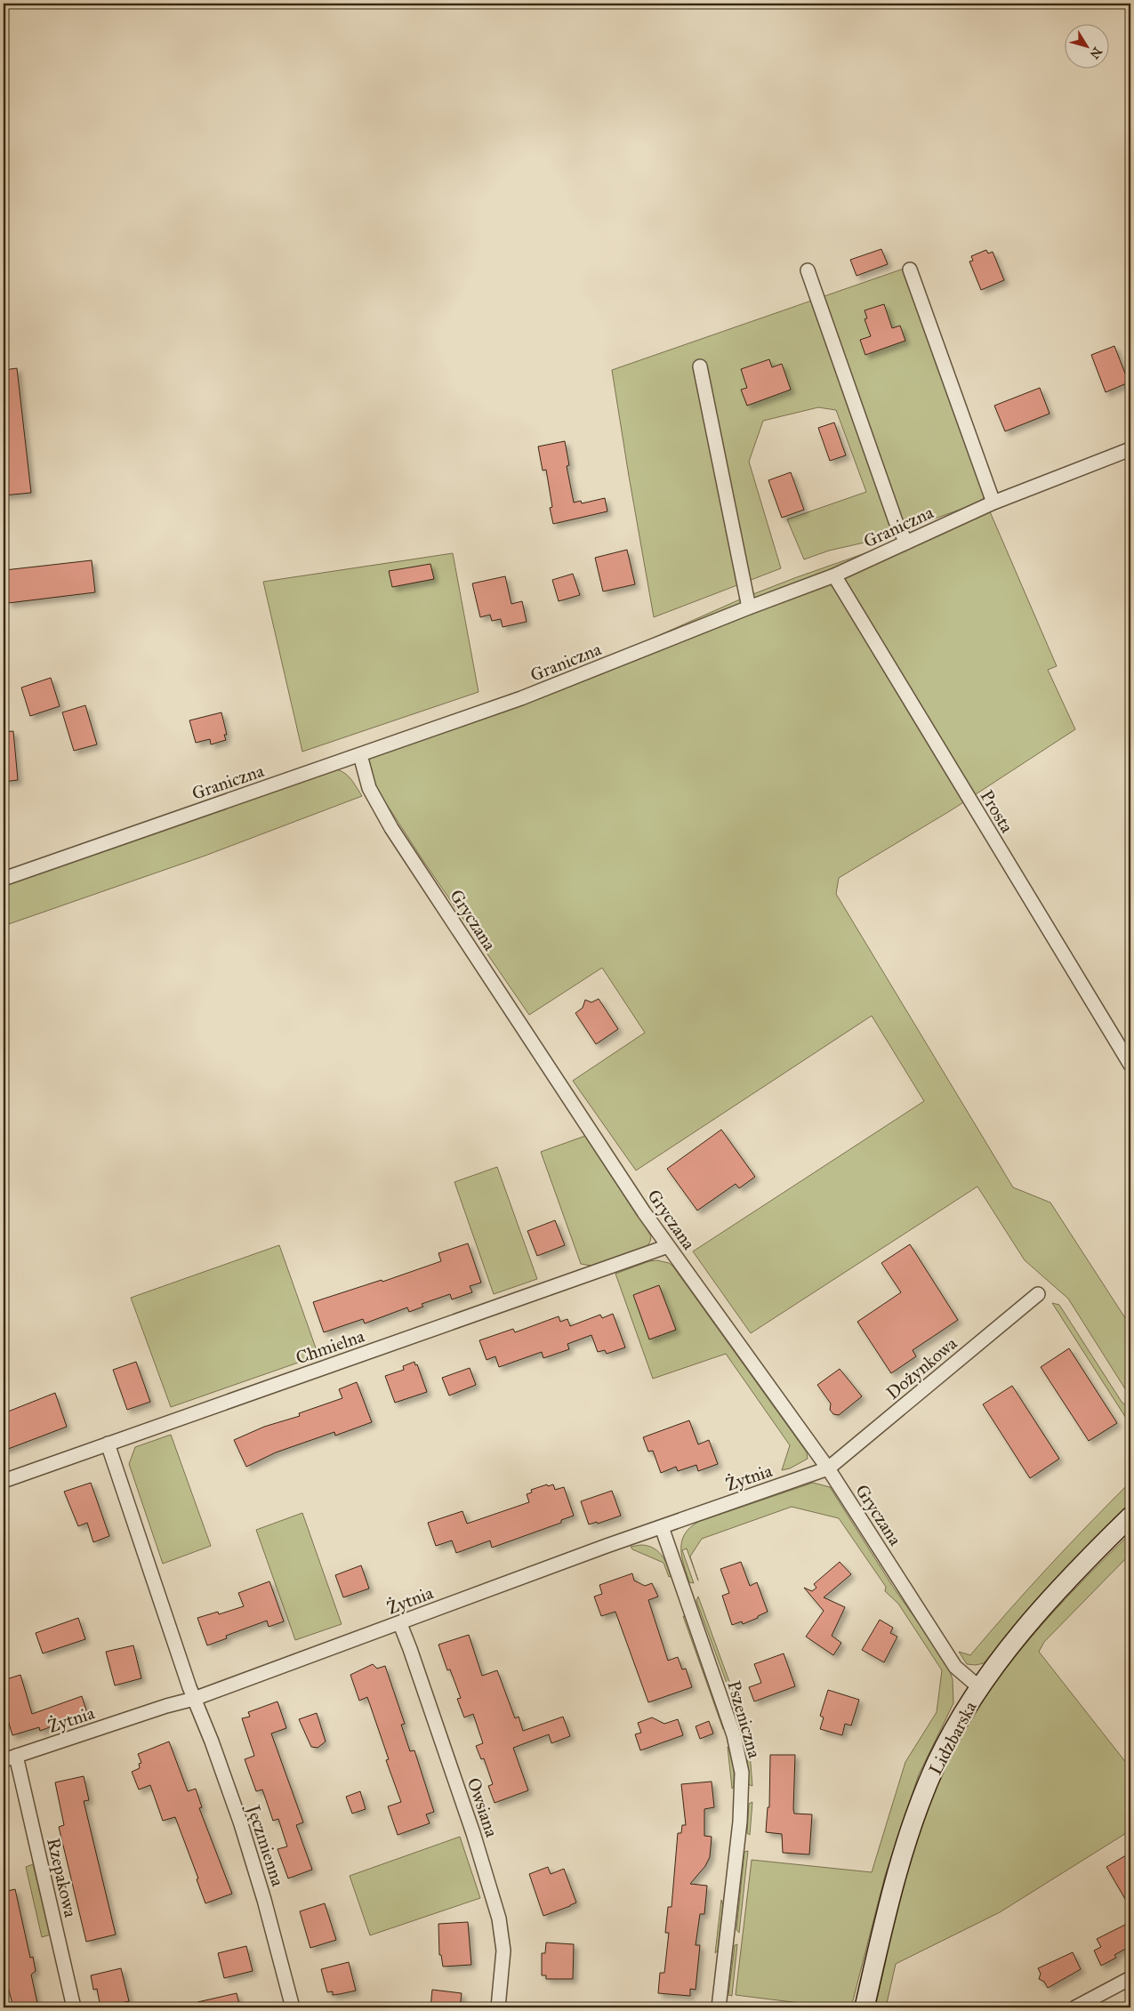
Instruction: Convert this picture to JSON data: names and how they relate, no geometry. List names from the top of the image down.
{
  "streets": {
    "main road": ["Lidzbarska"],
    "street": [
      "Graniczna",
      "Prosta",
      "Gryczana",
      "Chmielna",
      "Dożynkowa",
      "Żytnia",
      "Pszeniczna",
      "Owsiana",
      "Jęczmienna",
      "Rzepakowa"
    ]
  },
  "crossings": [
    ["Graniczna", "Prosta"],
    ["Graniczna", "Gryczana"],
    ["Gryczana", "Chmielna"],
    ["Gryczana", "Dożynkowa"],
    ["Gryczana", "Żytnia"],
    ["Gryczana", "Lidzbarska"],
    ["Chmielna", "Jęczmienna"],
    ["Dożynkowa", "Żytnia"],
    ["Żytnia", "Pszeniczna"],
    ["Żytnia", "Owsiana"],
    ["Żytnia", "Jęczmienna"],
    ["Żytnia", "Rzepakowa"]
  ],
  "north": "bottom right"
}
